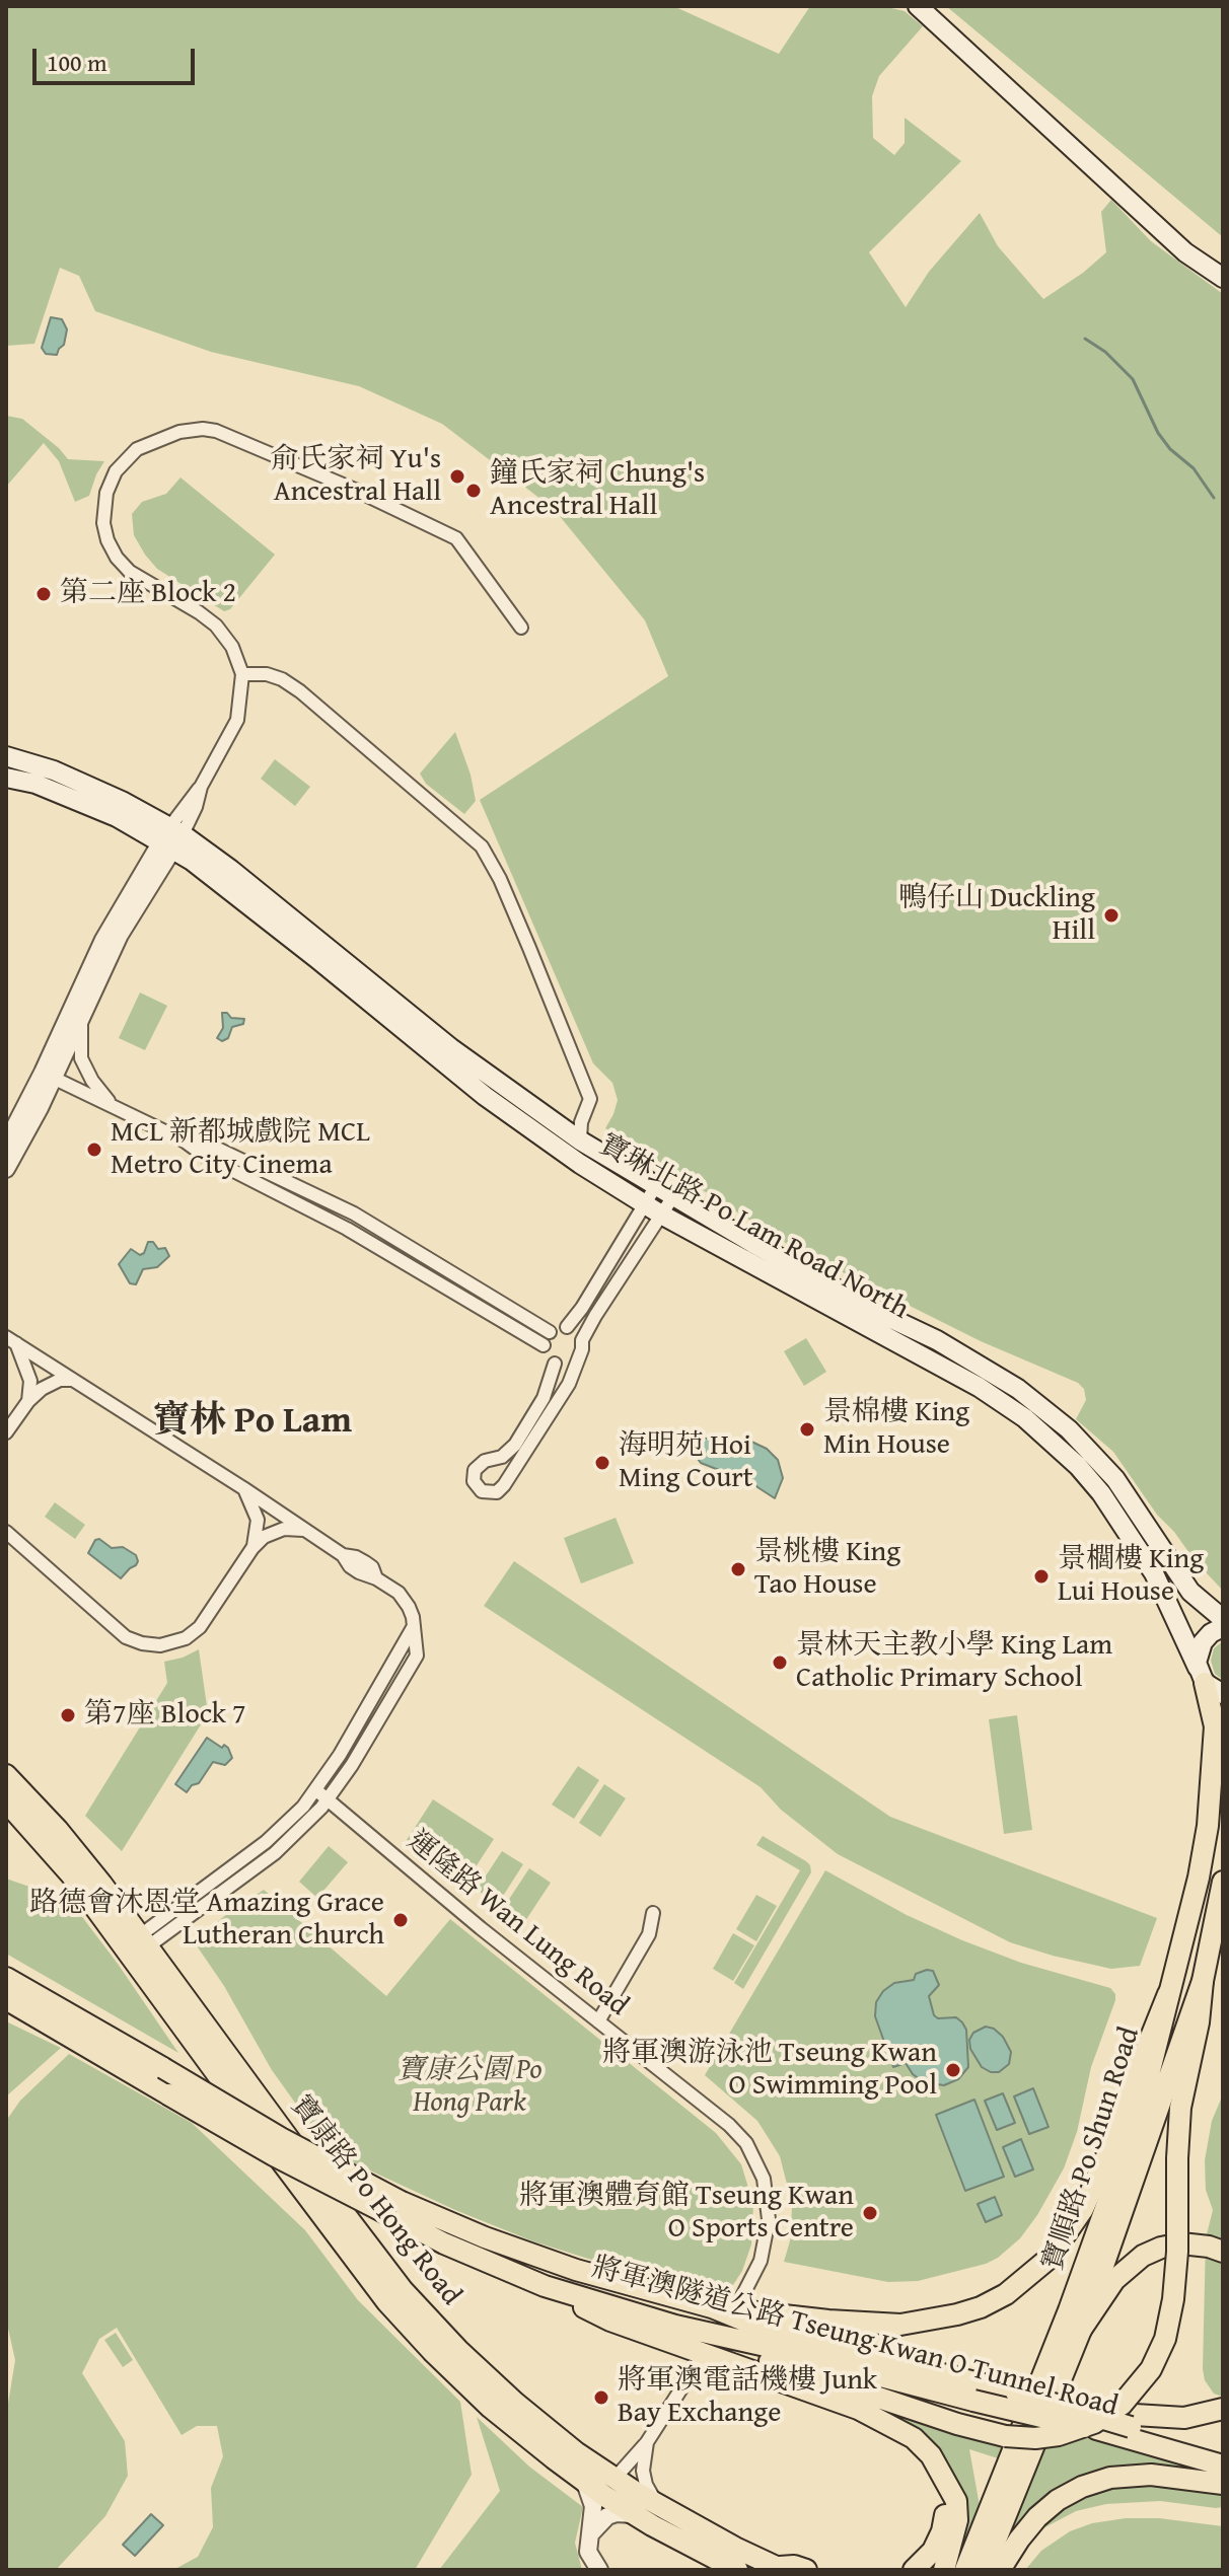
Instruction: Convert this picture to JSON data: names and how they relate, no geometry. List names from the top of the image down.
{
  "streets": {
    "main road": [
      "寶琳北路 Po Lam Road North",
      "寶順路 Po Shun Road",
      "寶康路 Po Hong Road",
      "將軍澳隧道公路 Tseung Kwan O Tunnel Road"
    ],
    "street": ["運隆路 Wan Lung Road"]
  },
  "crossings": [
    ["寶琳北路 Po Lam Road North", "寶順路 Po Shun Road"]
  ],
  "districts": ["寶林 Po Lam"],
  "parks": ["寶康公園 Po Hong Park"],
  "places": [
    "俞氏家祠 Yu's Ancestral Hall",
    "鐘氏家祠 Chung's Ancestral Hall",
    "第二座 Block 2",
    "鴨仔山 Duckling Hill",
    "MCL 新都城戲院 MCL Metro City Cinema",
    "景棉樓 King Min House",
    "海明苑 Hoi Ming Court",
    "景桃樓 King Tao House",
    "景櫚樓 King Lui House",
    "景林天主教小學 King Lam Catholic Primary School",
    "第7座 Block 7",
    "路德會沐恩堂 Amazing Grace Lutheran Church",
    "將軍澳游泳池 Tseung Kwan O Swimming Pool",
    "將軍澳體育館 Tseung Kwan O Sports Centre",
    "將軍澳電話機樓 Junk Bay Exchange"
  ],
  "scale_bar": "100 m"
}
